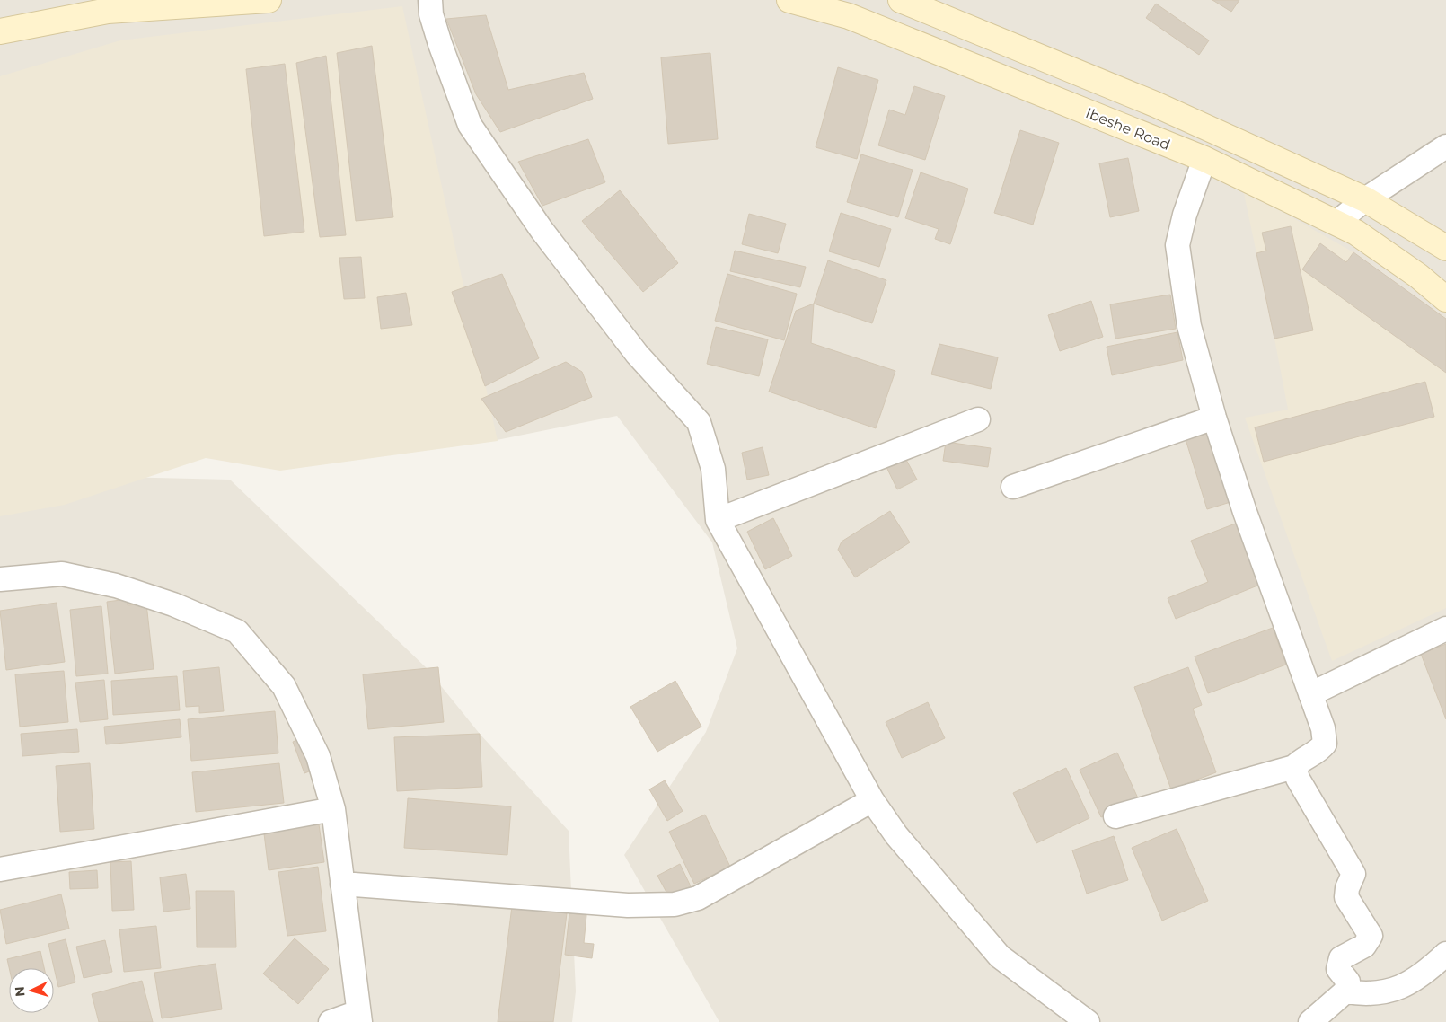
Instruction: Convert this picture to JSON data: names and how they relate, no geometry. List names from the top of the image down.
{
  "streets": {
    "main road": ["Ibeshe Road"]
  },
  "north": "left"
}
